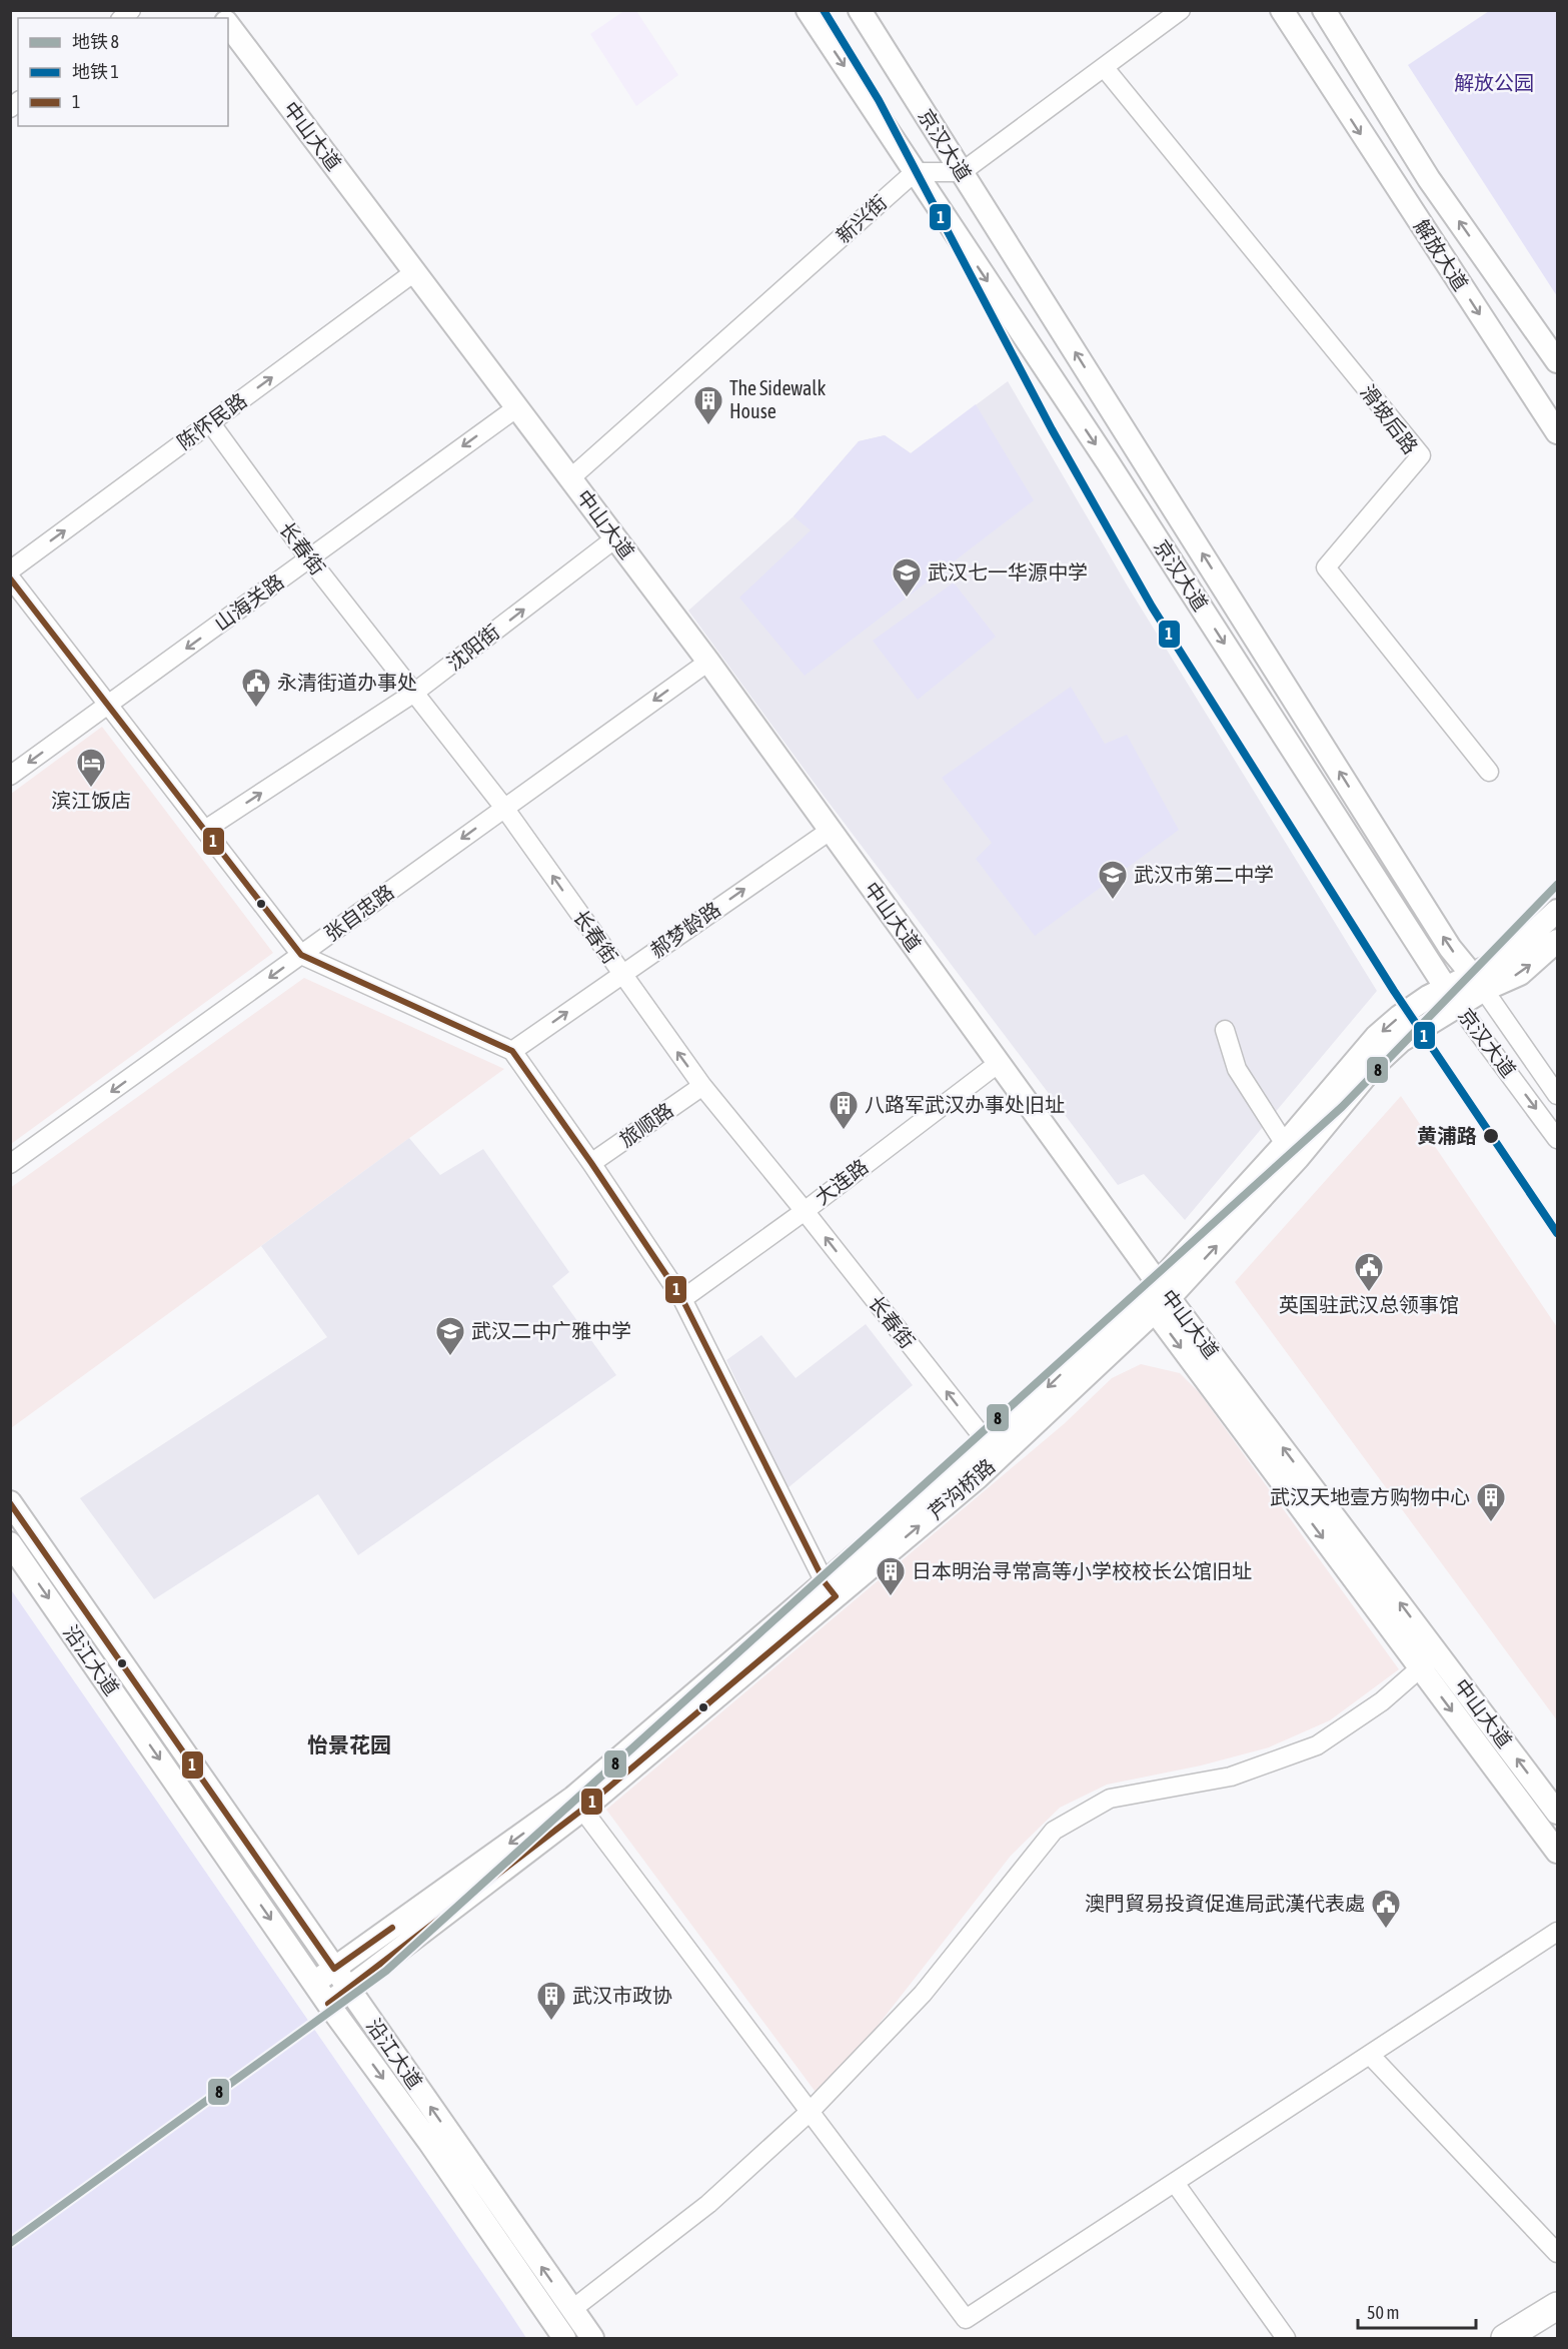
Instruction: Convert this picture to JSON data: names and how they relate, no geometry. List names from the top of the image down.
{
  "streets": {
    "main road": [
      "中山大道",
      "京汉大道",
      "解放大道",
      "芦沟桥路",
      "沿江大道"
    ],
    "street": [
      "新兴街",
      "滑坡后路",
      "陈怀民路",
      "长春街",
      "山海关路",
      "沈阳街",
      "张自忠路",
      "郝梦龄路",
      "旅顺路",
      "大连路"
    ]
  },
  "crossings": [
    ["中山大道", "新兴街"],
    ["中山大道", "陈怀民路"],
    ["中山大道", "山海关路"],
    ["中山大道", "沈阳街"],
    ["中山大道", "张自忠路"],
    ["中山大道", "郝梦龄路"],
    ["中山大道", "大连路"],
    ["中山大道", "芦沟桥路"],
    ["京汉大道", "新兴街"],
    ["京汉大道", "芦沟桥路"],
    ["陈怀民路", "长春街"],
    ["长春街", "山海关路"],
    ["长春街", "沈阳街"],
    ["长春街", "张自忠路"],
    ["长春街", "郝梦龄路"],
    ["长春街", "旅顺路"],
    ["长春街", "大连路"],
    ["长春街", "芦沟桥路"],
    ["芦沟桥路", "沿江大道"]
  ],
  "one_way": [
    "陈怀民路",
    "山海关路",
    "沈阳街",
    "张自忠路",
    "郝梦龄路"
  ],
  "districts": ["怡景花园"],
  "parks": ["解放公园"],
  "places": {
    "building": [
      "The Sidewalk House",
      "八路军武汉办事处旧址",
      "武汉天地壹方购物中心",
      "日本明治寻常高等小学校校长公馆旧址",
      "武汉市政协"
    ],
    "school or university": ["武汉七一华源中学", "武汉市第二中学", "武汉二中广雅中学"],
    "public building": ["永清街道办事处", "英国驻武汉总领事馆", "澳門貿易投資促進局武漢代表處"],
    "hotel": ["滨江饭店"],
    "other": ["黄浦路"]
  },
  "lines": ["metro line 1", "transit line 1", "metro line 8"],
  "legend": ["地铁 8", "地铁 1", "1"],
  "scale_bar": "50 m"
}
